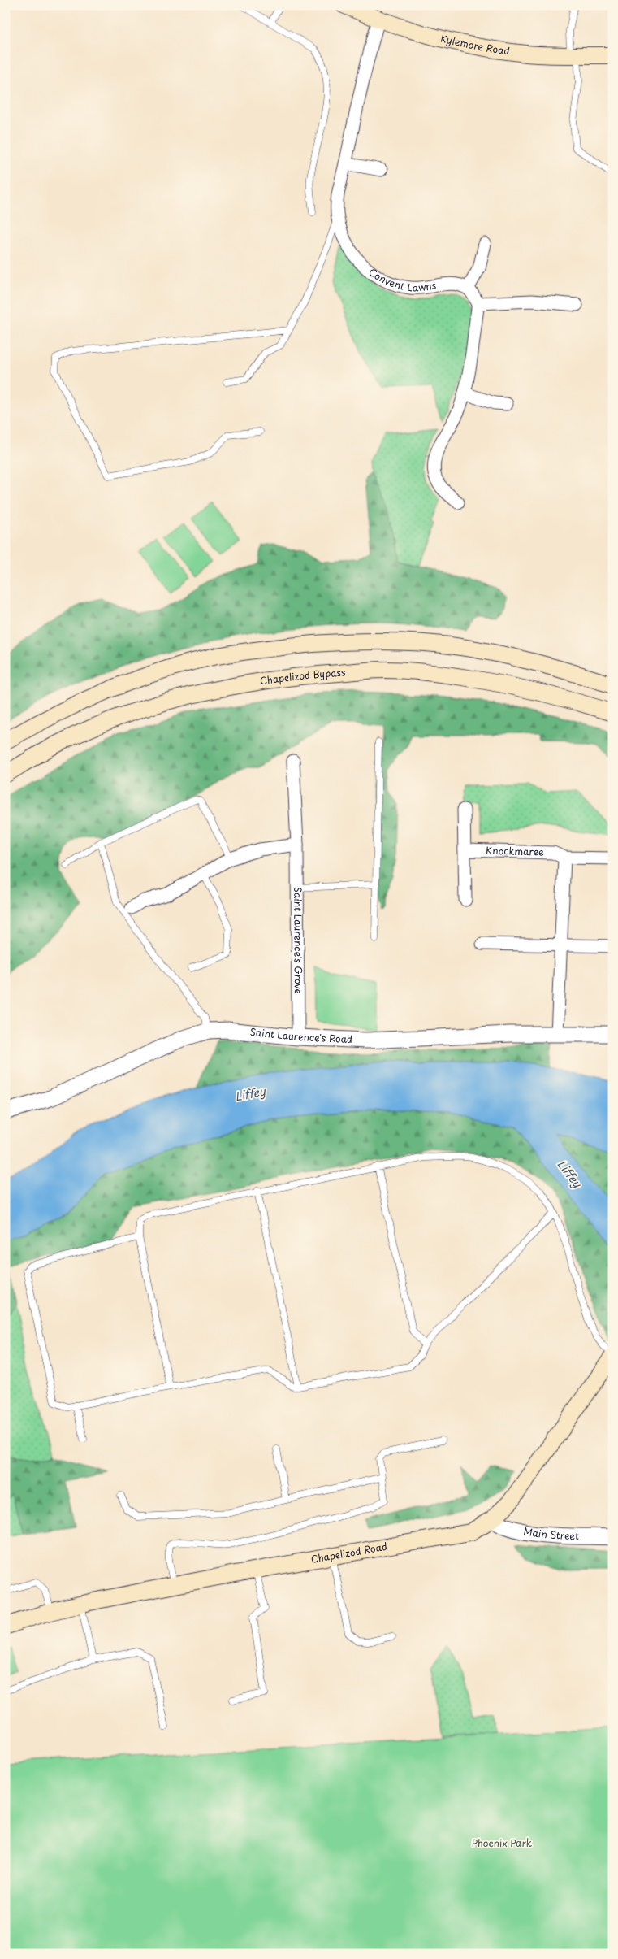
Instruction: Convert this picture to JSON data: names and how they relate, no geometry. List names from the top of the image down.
{
  "streets": {
    "main road": ["Kylemore Road", "Chapelizod Bypass", "Chapelizod Road"],
    "street": [
      "Convent Lawns",
      "Knockmaree",
      "Saint Laurence's Grove",
      "Saint Laurence's Road",
      "Main Street"
    ]
  },
  "crossings": [
    ["Kylemore Road", "Convent Lawns"],
    ["Saint Laurence's Grove", "Saint Laurence's Road"],
    ["Main Street", "Chapelizod Road"]
  ],
  "water": ["Liffey"],
  "parks": ["Phoenix Park"]
}
